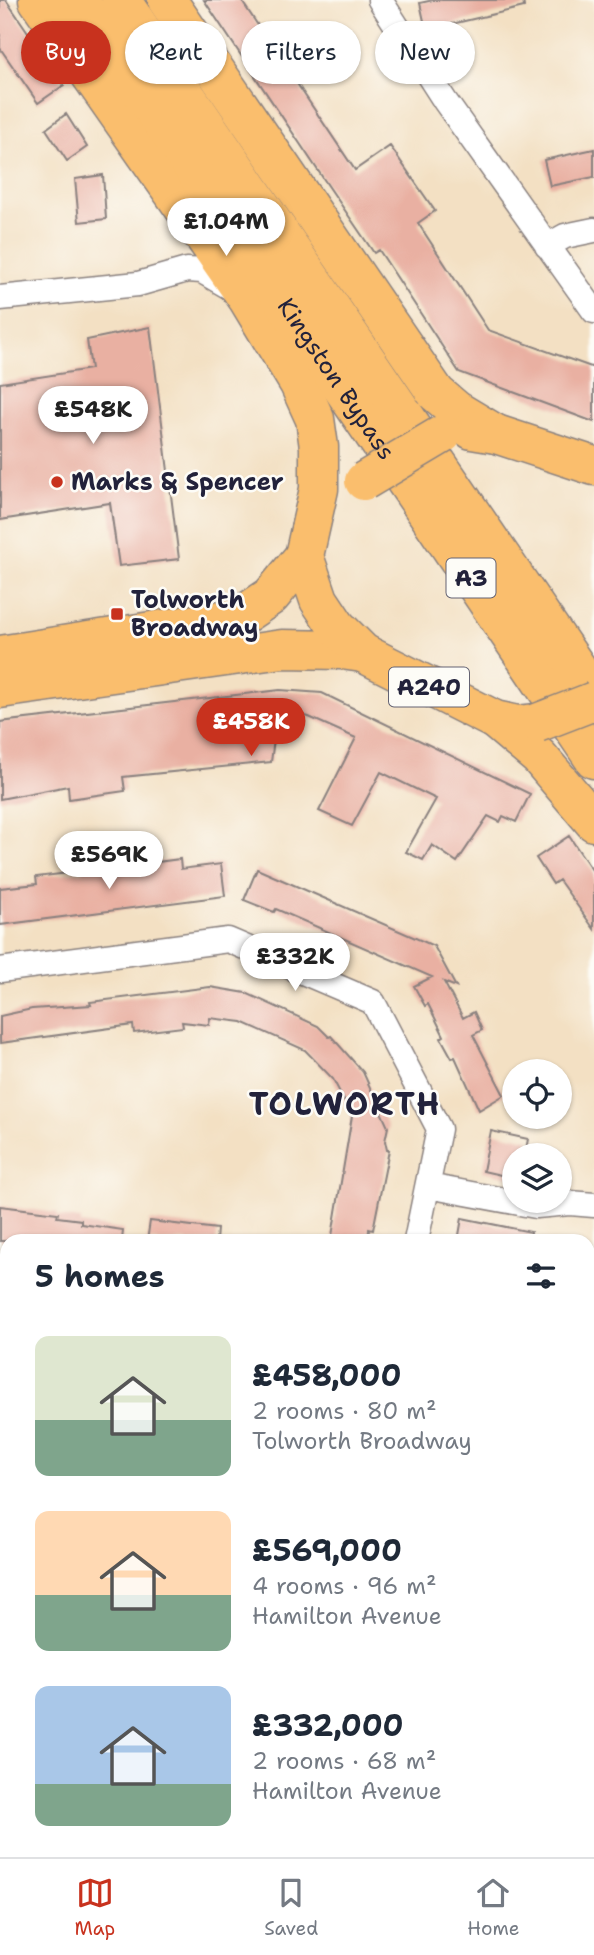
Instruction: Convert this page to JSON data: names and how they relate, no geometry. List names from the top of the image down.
{
  "streets": {
    "main road": ["Kingston Bypass", "A3", "A240"]
  },
  "districts": ["TOLWORTH"],
  "places": {
    "other": ["Marks & Spencer"],
    "transit": ["Tolworth Broadway"]
  },
  "page": {
    "chip": [
      "Buy",
      "Rent",
      "Filters",
      "New"
    ],
    "price": [
      "£1.04M",
      "£548K",
      "£458K",
      "£569K",
      "£332K"
    ],
    "heading": "5 homes",
    "list": [
      {
        "name": "£458,000",
        "note": "2 rooms · 80 m² · Tolworth Broadway"
      },
      {
        "name": "£569,000",
        "note": "4 rooms · 96 m² · Hamilton Avenue"
      },
      {
        "name": "£332,000",
        "note": "2 rooms · 68 m² · Hamilton Avenue"
      }
    ],
    "tabs": ["Map", "Saved", "Home"]
  }
}
